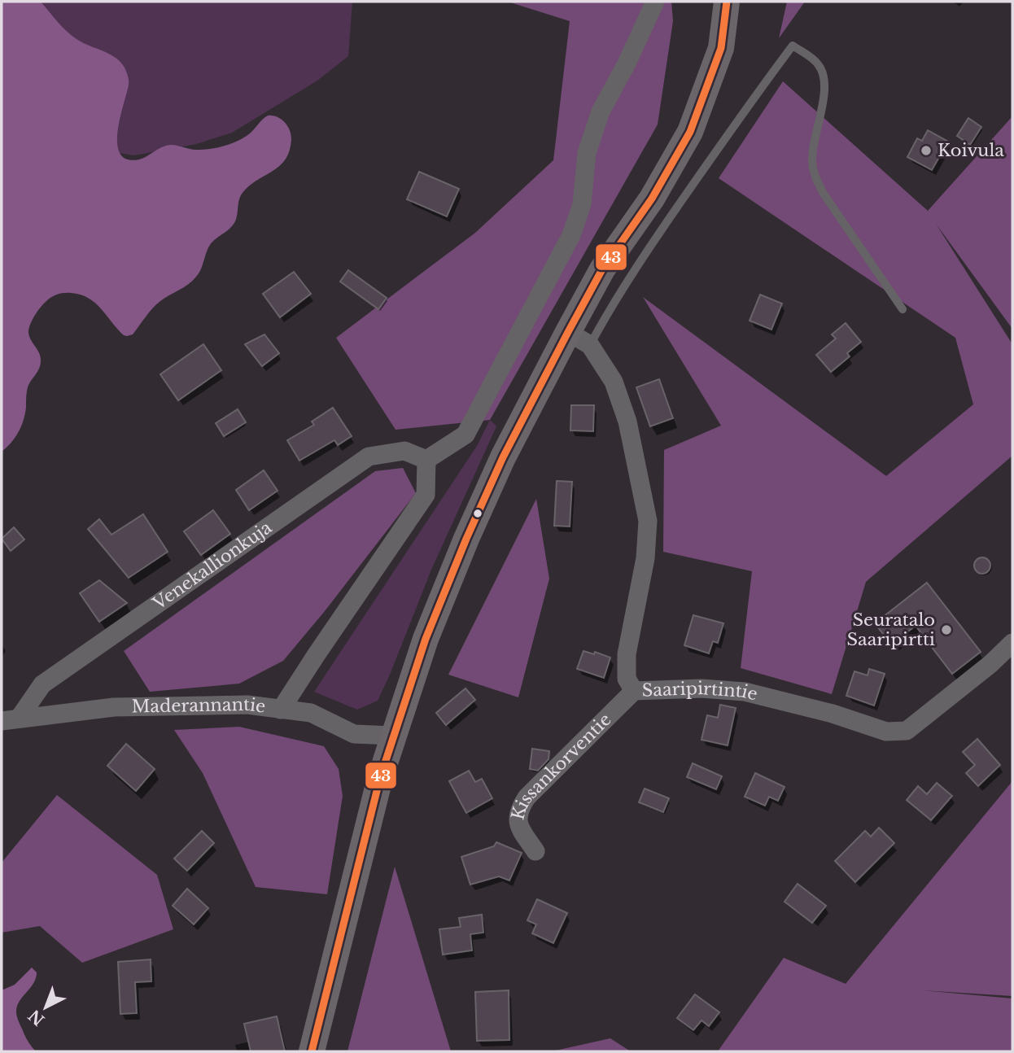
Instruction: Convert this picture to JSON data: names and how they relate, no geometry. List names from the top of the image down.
{
  "streets": {
    "street": [
      "Venekallionkuja",
      "Saaripirtintie",
      "Maderannantie",
      "Kissankorventie"
    ]
  },
  "crossings": [
    ["Venekallionkuja", "Maderannantie"],
    ["Saaripirtintie", "Kissankorventie"]
  ],
  "places": ["Koivula", "Seuratalo Saaripirtti"],
  "lines": ["transit line 43"],
  "north": "bottom left"
}
